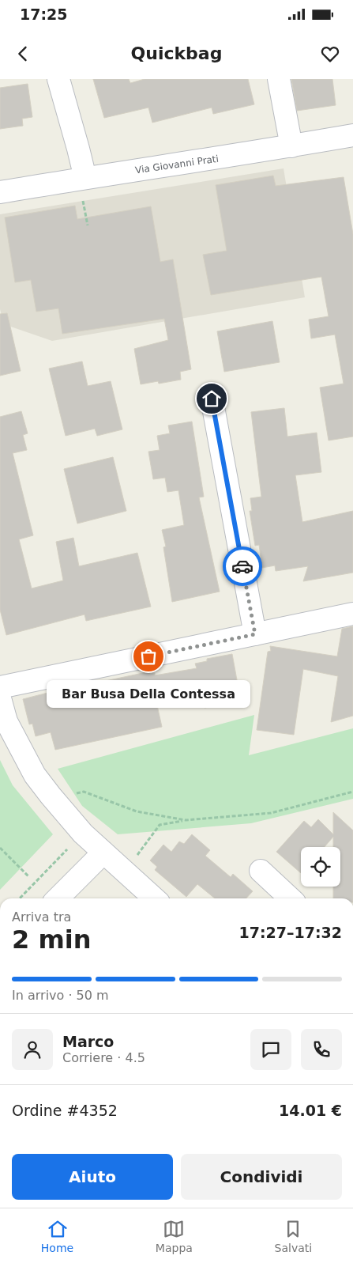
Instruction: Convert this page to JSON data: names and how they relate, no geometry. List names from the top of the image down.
{
  "streets": {
    "street": ["Via Giovanni Prati"]
  },
  "places": ["Bar Busa Della Contessa"],
  "page": {
    "status": "17:25",
    "header": "Quickbag",
    "bubble": "Bar Busa Della Contessa",
    "heading": ["2 min", "Arriva tra", "17:27–17:32"],
    "panel": [
      "Marco",
      "Corriere · 4.5",
      "Ordine #4352",
      "14.01 €"
    ],
    "bar": "In arrivo · 50 m",
    "buttons": ["Aiuto", "Condividi"],
    "tabs": ["Home", "Mappa", "Salvati"]
  }
}
